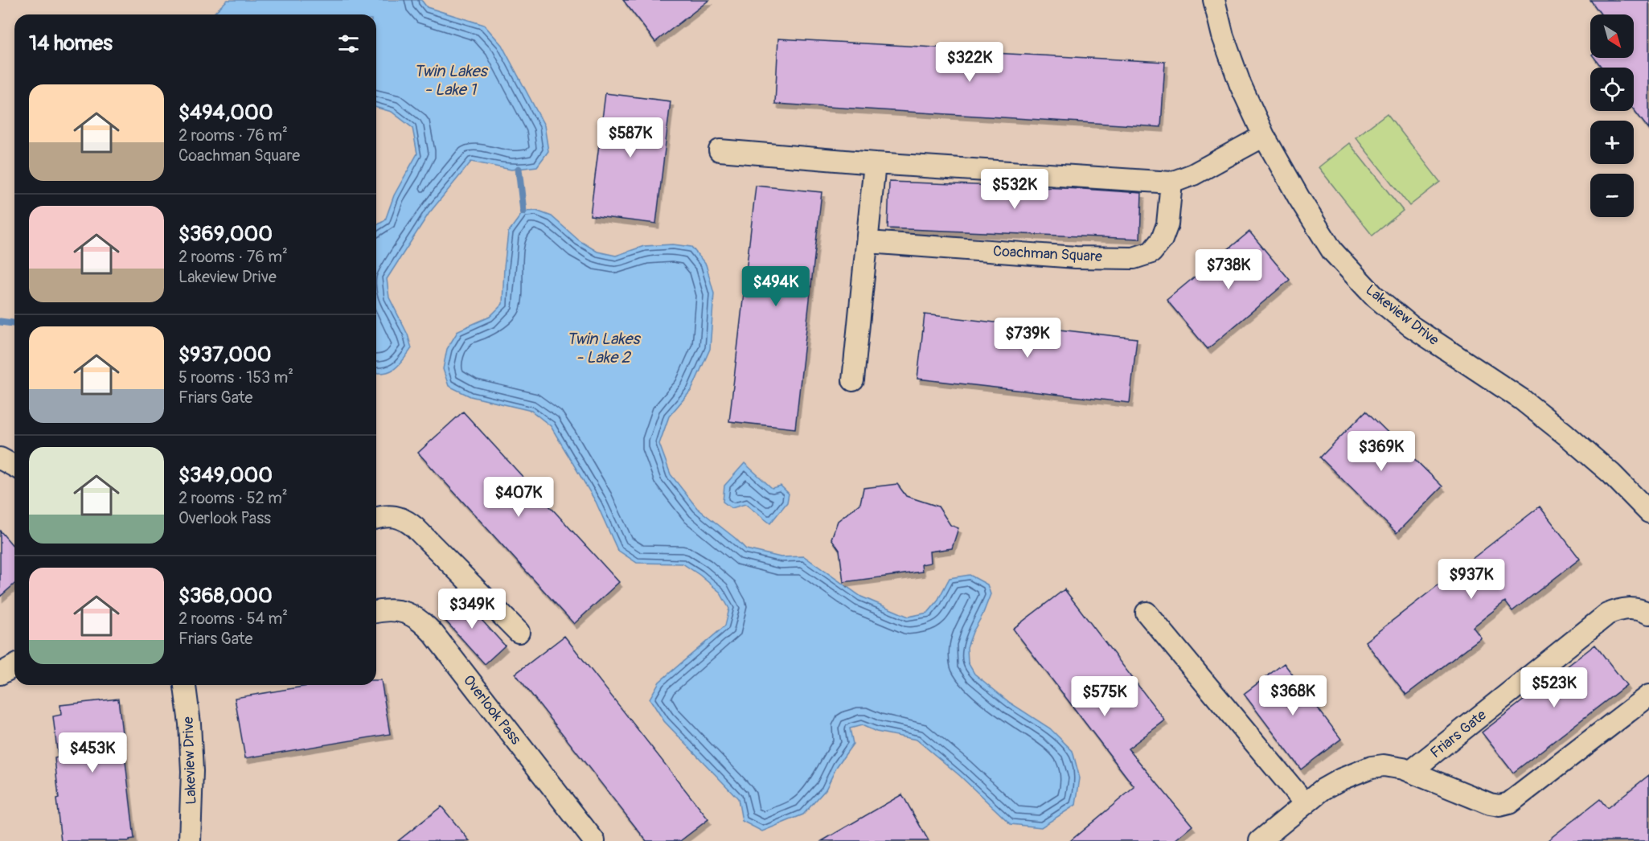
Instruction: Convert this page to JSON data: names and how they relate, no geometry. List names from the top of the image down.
{
  "streets": {
    "street": [
      "Coachman Square",
      "Lakeview Drive",
      "Overlook Pass",
      "Friars Gate"
    ]
  },
  "water": ["Twin Lakes - Lake 1", "Twin Lakes - Lake 2"],
  "north": "bottom right",
  "page": {
    "map_buttons": ["+", "−"],
    "heading": "14 homes",
    "price": [
      "$322K",
      "$587K",
      "$532K",
      "$738K",
      "$494K",
      "$739K",
      "$369K",
      "$407K",
      "$937K",
      "$349K",
      "$523K",
      "$368K",
      "$575K",
      "$453K"
    ],
    "list": [
      {
        "name": "$494,000",
        "note": "2 rooms · 76 m² · Coachman Square"
      },
      {
        "name": "$369,000",
        "note": "2 rooms · 76 m² · Lakeview Drive"
      },
      {
        "name": "$937,000",
        "note": "5 rooms · 153 m² · Friars Gate"
      },
      {
        "name": "$349,000",
        "note": "2 rooms · 52 m² · Overlook Pass"
      },
      {
        "name": "$368,000",
        "note": "2 rooms · 54 m² · Friars Gate"
      }
    ]
  }
}
